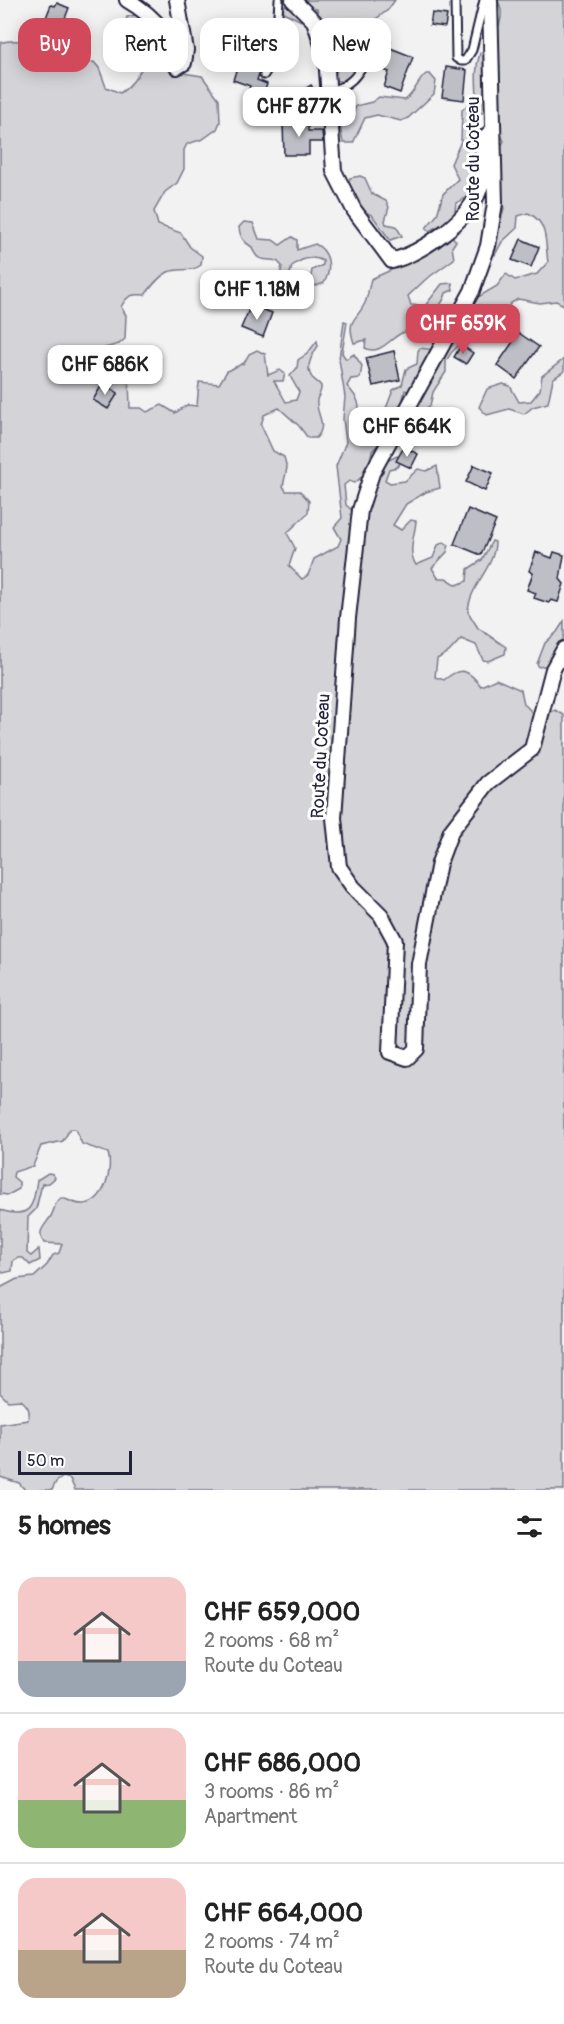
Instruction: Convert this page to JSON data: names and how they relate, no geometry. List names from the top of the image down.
{
  "streets": {
    "street": ["Route du Coteau"]
  },
  "scale_bar": "50 m",
  "page": {
    "chip": [
      "Buy",
      "Rent",
      "Filters",
      "New"
    ],
    "price": [
      "CHF 877K",
      "CHF 1.18M",
      "CHF 659K",
      "CHF 686K",
      "CHF 664K"
    ],
    "scale": "50 m",
    "heading": "5 homes",
    "list": [
      {
        "name": "CHF 659,000",
        "note": "2 rooms · 68 m² · Route du Coteau"
      },
      {
        "name": "CHF 686,000",
        "note": "3 rooms · 86 m² · Apartment"
      },
      {
        "name": "CHF 664,000",
        "note": "2 rooms · 74 m² · Route du Coteau"
      }
    ]
  }
}
